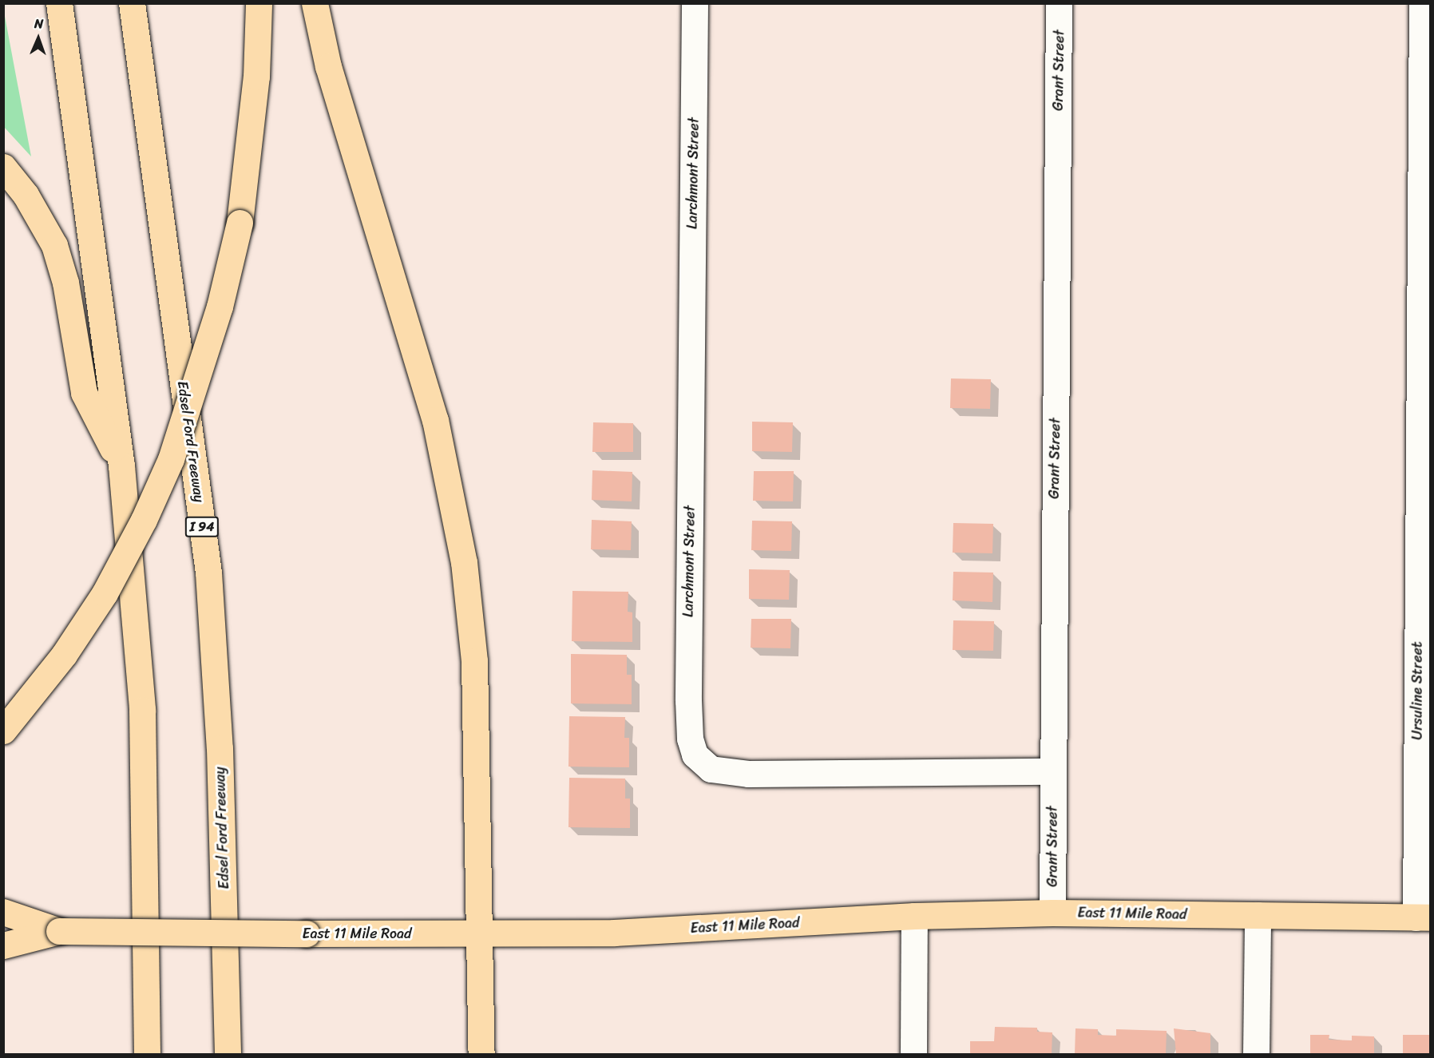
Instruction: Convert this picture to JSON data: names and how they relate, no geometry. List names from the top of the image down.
{
  "streets": {
    "main road": ["Edsel Ford Freeway", "I 94", "East 11 Mile Road"],
    "street": ["Grant Street", "Larchmont Street", "Ursuline Street"]
  },
  "crossings": [
    ["Grant Street", "Larchmont Street"],
    ["Grant Street", "East 11 Mile Road"],
    ["Ursuline Street", "East 11 Mile Road"]
  ],
  "north": "top"
}
